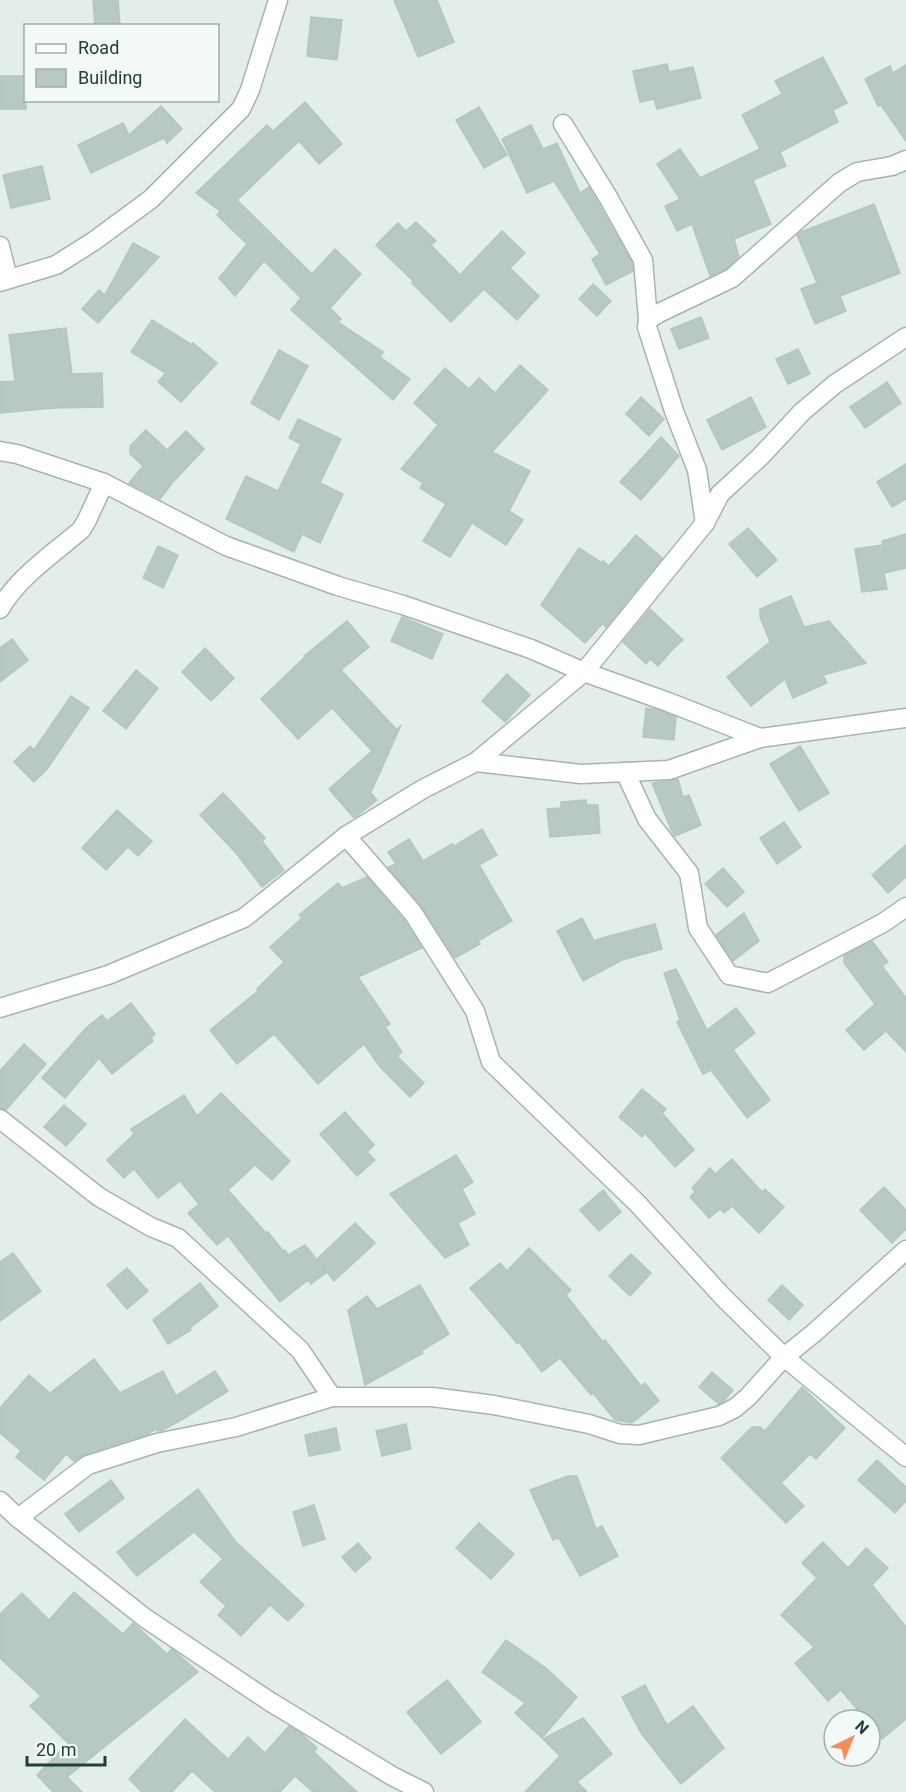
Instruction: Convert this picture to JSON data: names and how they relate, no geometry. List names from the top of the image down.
{
  "legend": ["Road", "Building"],
  "scale_bar": "20 m",
  "north": "top right"
}
